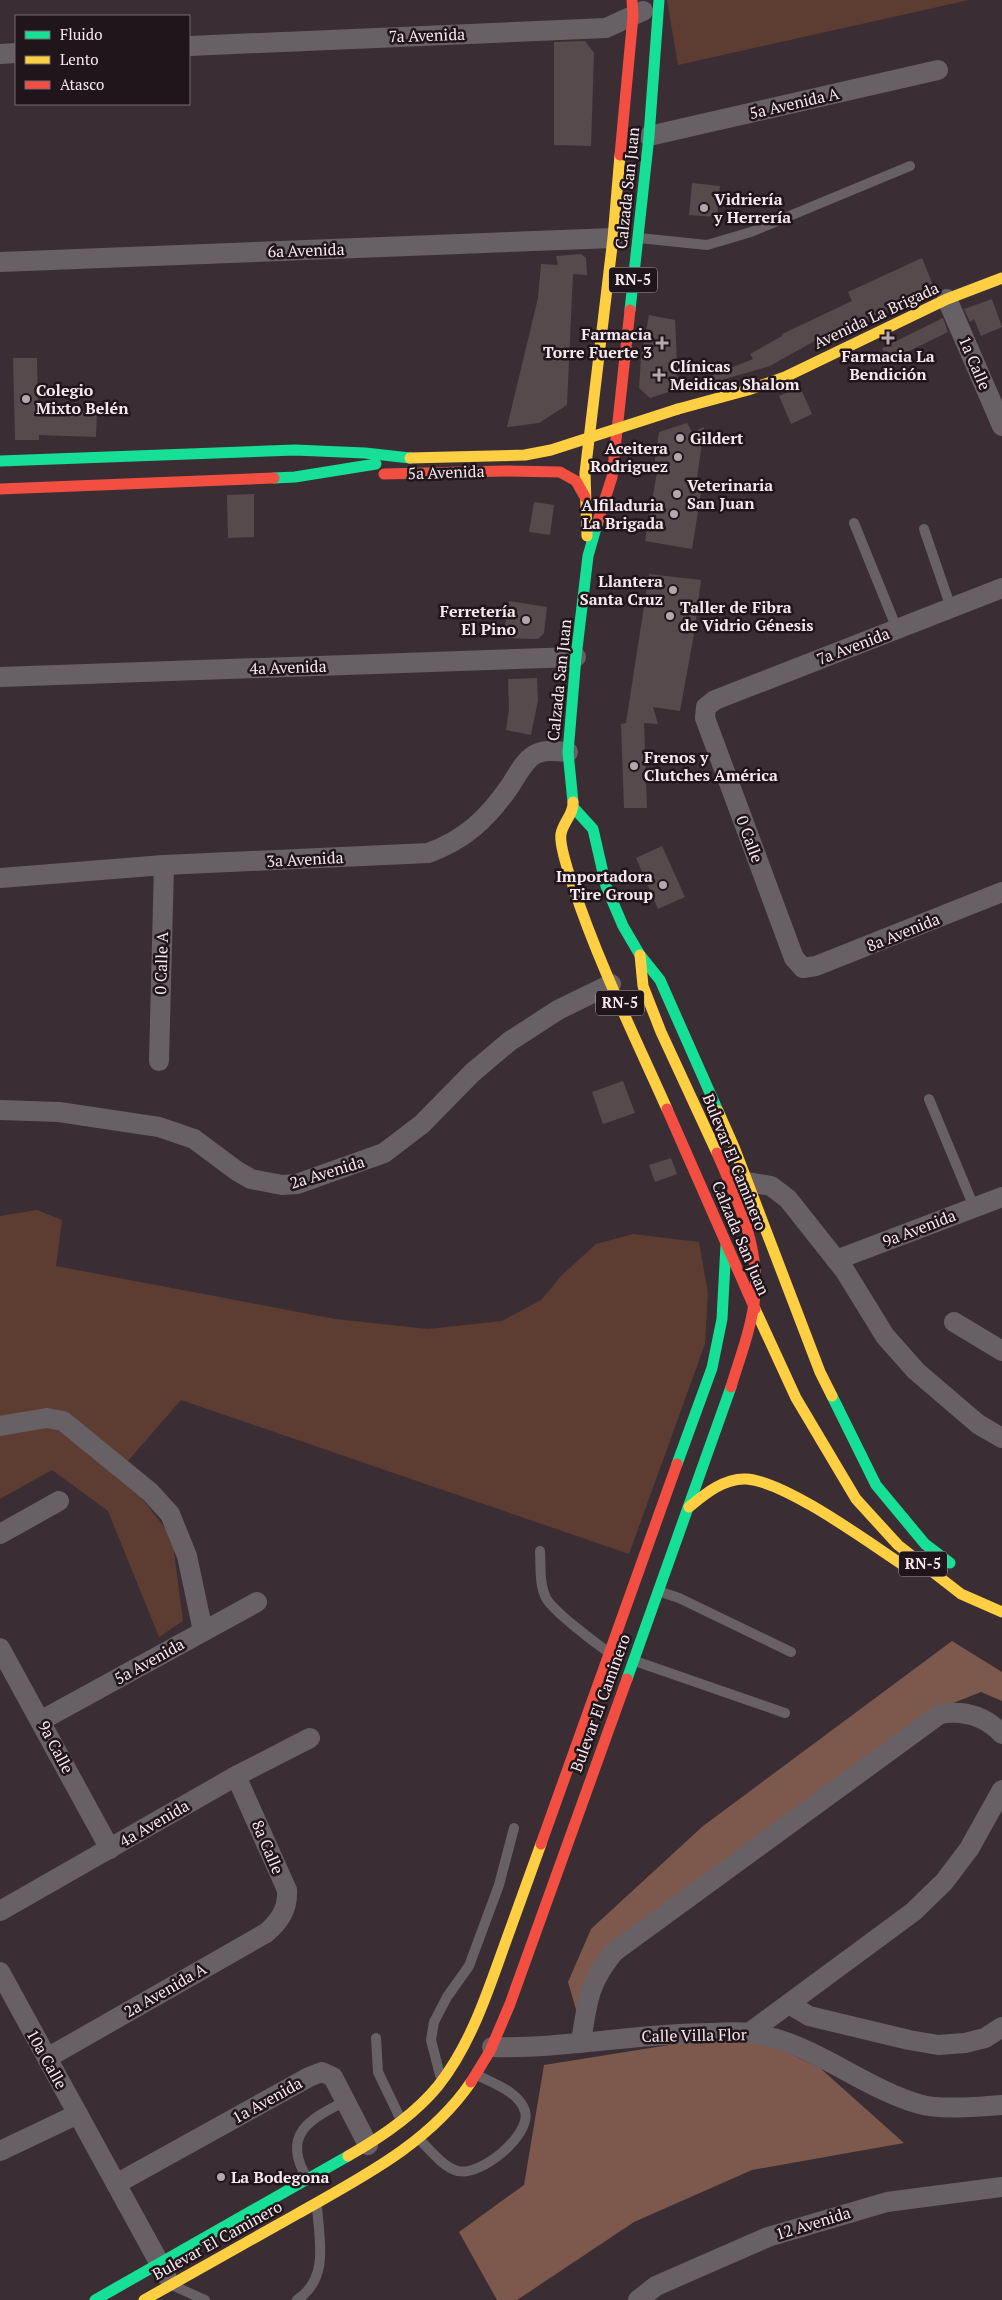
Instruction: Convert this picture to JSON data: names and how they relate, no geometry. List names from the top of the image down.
{
  "streets": {
    "main road": [
      "Calzada San Juan",
      "RN-5",
      "Avenida La Brigada",
      "5a Avenida",
      "Bulevar El Caminero"
    ],
    "street": [
      "7a Avenida",
      "5a Avenida A",
      "6a Avenida",
      "1a Calle",
      "4a Avenida",
      "0 Calle",
      "3a Avenida",
      "8a Avenida",
      "0 Calle A",
      "2a Avenida",
      "9a Avenida",
      "9a Calle",
      "8a Calle",
      "2a Avenida A",
      "Calle Villa Flor",
      "10a Calle",
      "1a Avenida",
      "12 Avenida"
    ]
  },
  "crossings": [
    ["7a Avenida", "Calzada San Juan"],
    ["7a Avenida", "0 Calle"],
    ["5a Avenida A", "Calzada San Juan"],
    ["Calzada San Juan", "6a Avenida"],
    ["Calzada San Juan", "5a Avenida"],
    ["Calzada San Juan", "4a Avenida"],
    ["Calzada San Juan", "3a Avenida"],
    ["Calzada San Juan", "Bulevar El Caminero"],
    ["Calzada San Juan", "2a Avenida"],
    ["Avenida La Brigada", "1a Calle"],
    ["Avenida La Brigada", "5a Avenida"],
    ["5a Avenida", "9a Calle"],
    ["4a Avenida", "9a Calle"],
    ["4a Avenida", "8a Calle"],
    ["0 Calle", "8a Avenida"],
    ["3a Avenida", "0 Calle A"],
    ["Bulevar El Caminero", "Calle Villa Flor"],
    ["Bulevar El Caminero", "1a Avenida"],
    ["8a Calle", "2a Avenida A"],
    ["2a Avenida A", "10a Calle"],
    ["10a Calle", "1a Avenida"]
  ],
  "places": {
    "other": [
      "Vidriería y Herrería",
      "Colegio Mixto Belén",
      "Gildert",
      "Aceitera Rodriguez",
      "Veterinaria San Juan",
      "Alfiladuria La Brigada",
      "Llantera Santa Cruz",
      "Taller de Fibra de Vidrio Génesis",
      "Ferretería El Pino",
      "Frenos y Clutches América",
      "Importadora Tire Group",
      "La Bodegona"
    ],
    "health": ["Farmacia La Bendición", "Farmacia Torre Fuerte 3", "Clínicas Meidicas Shalom"]
  },
  "legend": ["Fluido", "Lento", "Atasco"]
}
